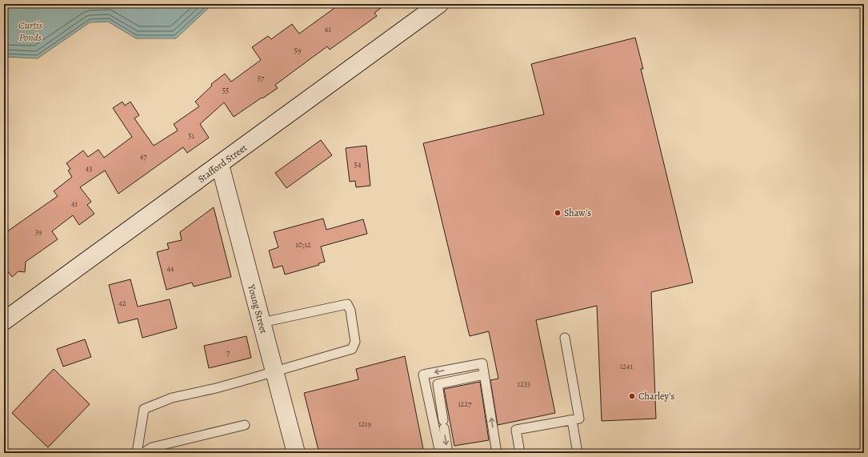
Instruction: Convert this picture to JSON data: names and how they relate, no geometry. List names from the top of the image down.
{
  "streets": {
    "main road": ["Stafford Street", "Young Street"]
  },
  "crossings": [
    ["Stafford Street", "Young Street"]
  ],
  "water": ["Curtis Ponds"],
  "places": ["Shaw's", "Charley's"],
  "house_numbers": [
    "61",
    "59",
    "57",
    "55",
    "51",
    "47",
    "54",
    "43",
    "41",
    "39",
    "10;12",
    "44",
    "42",
    "7",
    "1241",
    "1233",
    "1227",
    "1219"
  ]
}
